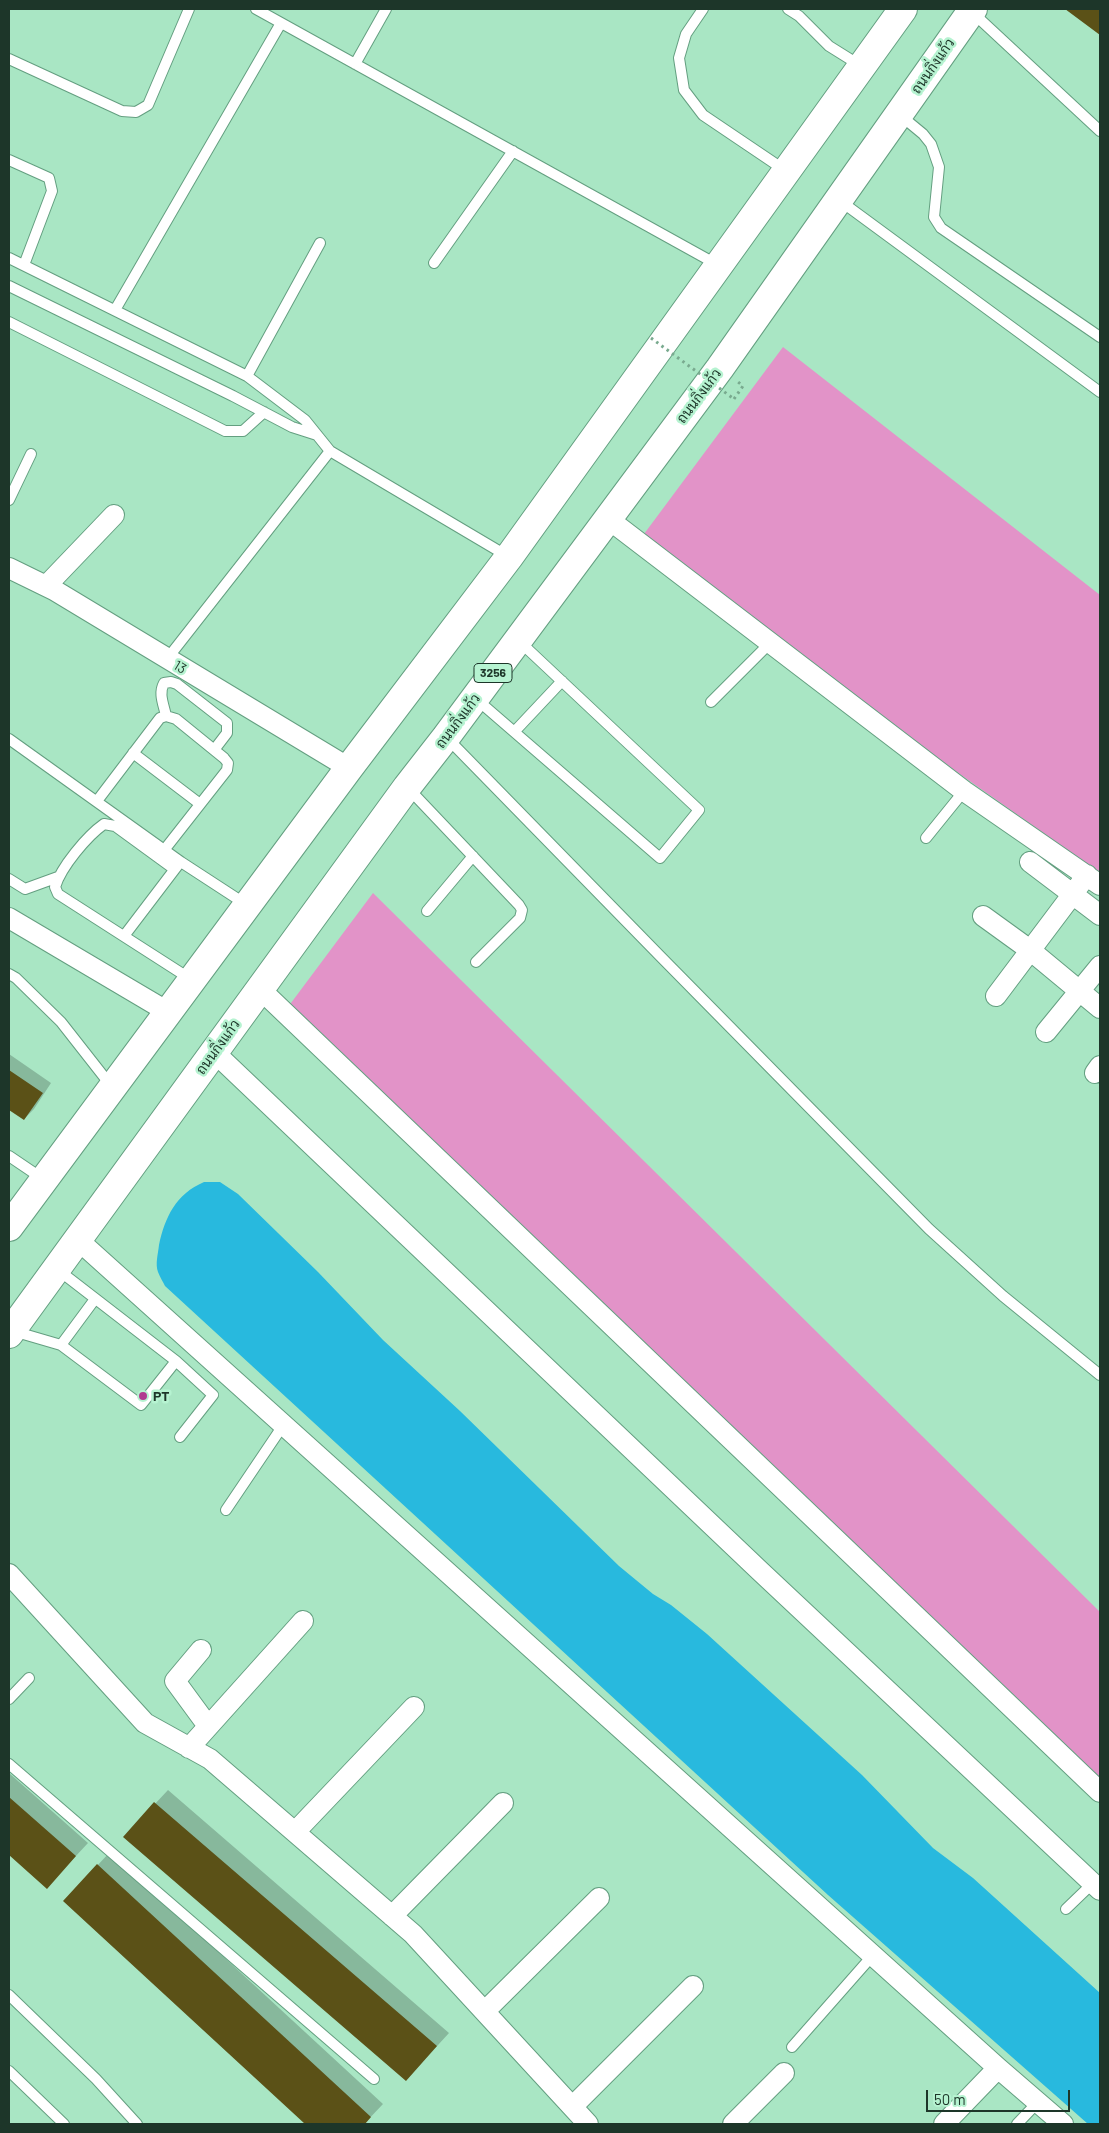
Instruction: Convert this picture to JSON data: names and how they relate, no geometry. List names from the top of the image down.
{
  "streets": {
    "main road": ["ถนนกิ่งแก้ว", "3256"],
    "street": ["13"]
  },
  "places": ["PT"],
  "scale_bar": "50 m"
}
